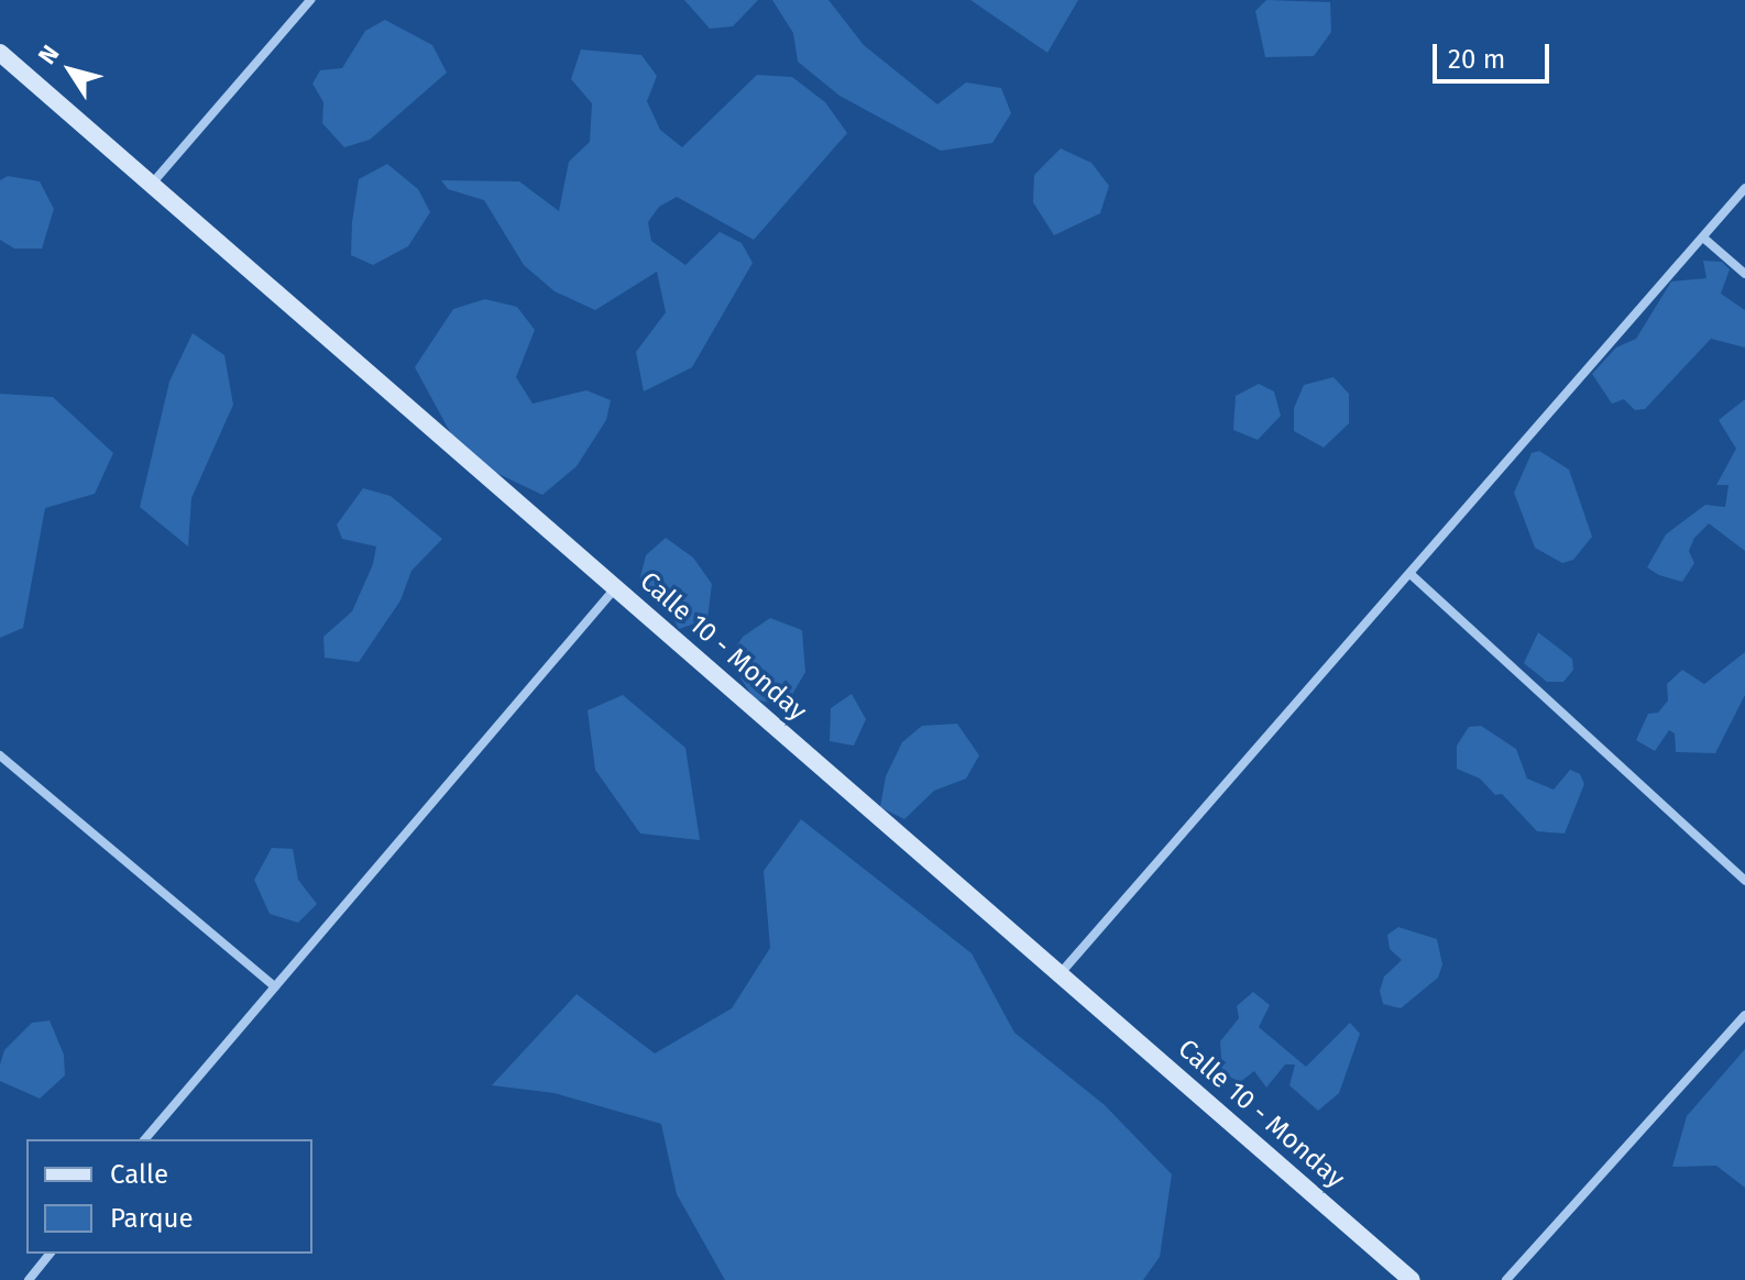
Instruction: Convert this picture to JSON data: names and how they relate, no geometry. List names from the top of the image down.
{
  "streets": {
    "street": ["Calle 10 - Monday"]
  },
  "legend": ["Calle", "Parque"],
  "scale_bar": "20 m",
  "north": "top left"
}
